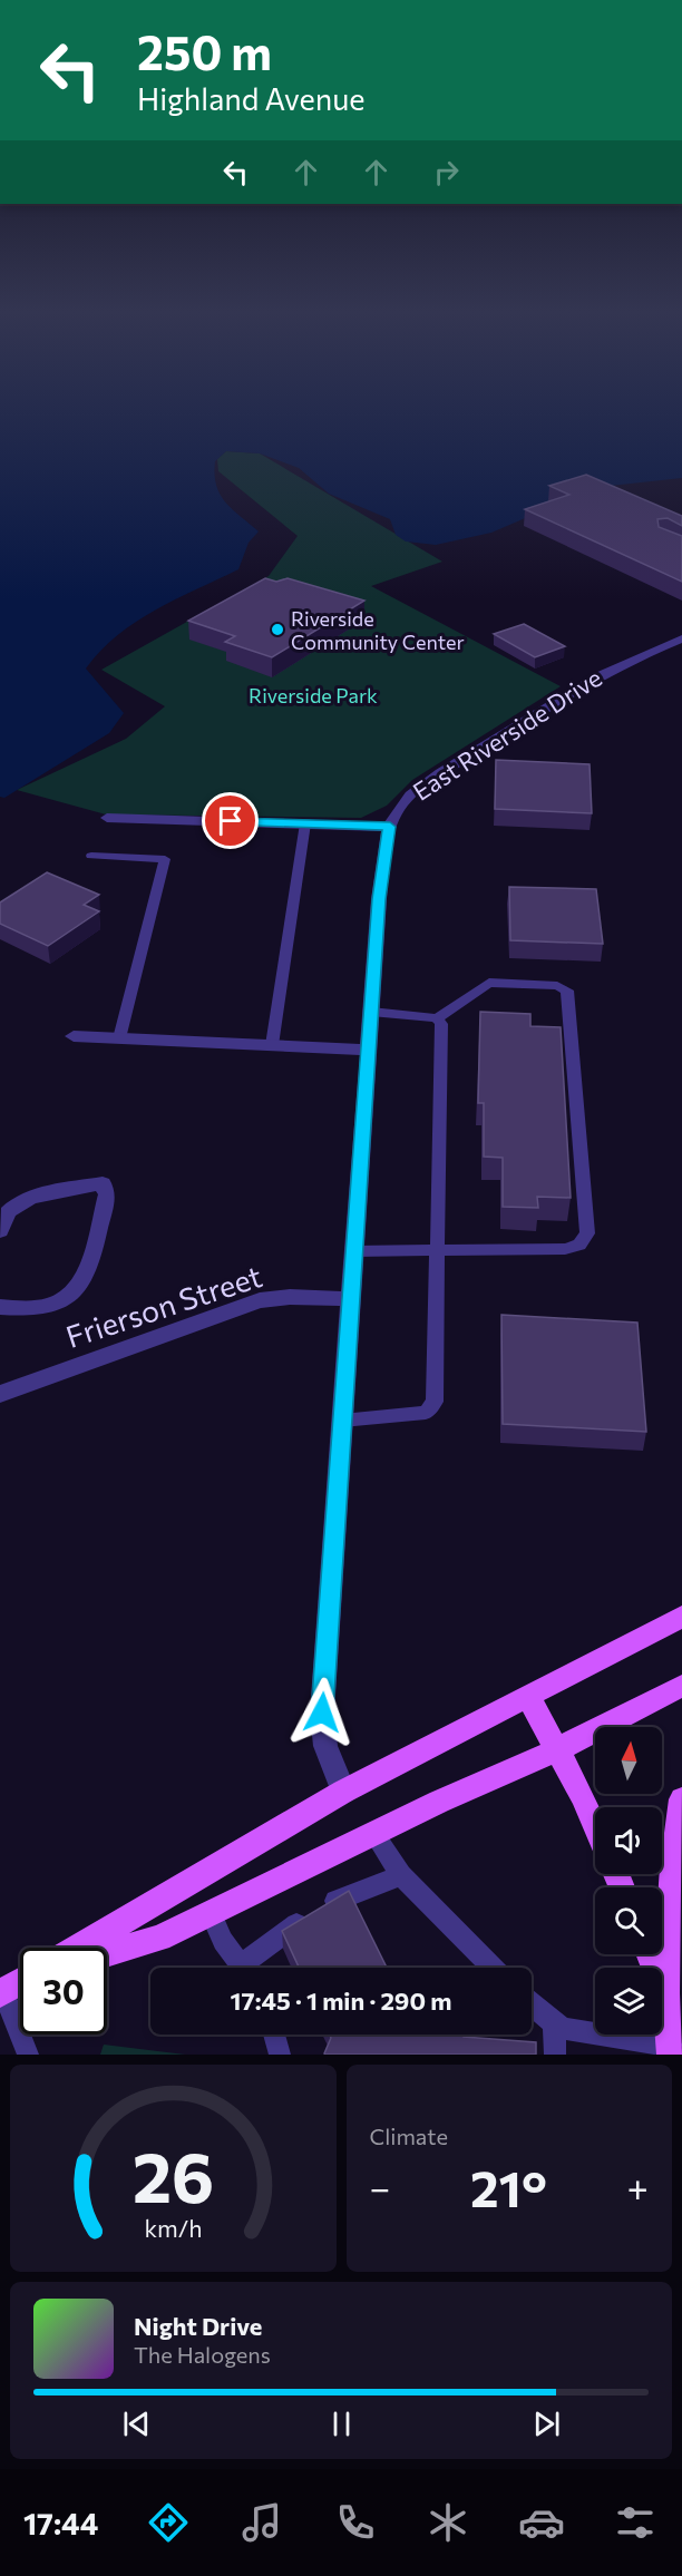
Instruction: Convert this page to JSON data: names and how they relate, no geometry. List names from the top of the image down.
{
  "streets": {
    "street": ["East Riverside Drive", "Frierson Street"]
  },
  "crossings": [
    ["East Riverside Drive", "Frierson Street"]
  ],
  "parks": ["Riverside Park"],
  "places": ["Riverside Community Center"],
  "north": "top",
  "page": {
    "turn": ["250 m", "Highland Avenue"],
    "limit": "30",
    "trip": "17:45 · 1 min · 290 m",
    "tile": "Climate",
    "heat": ["−", "21°", "+"],
    "song": ["Night Drive", "The Halogens"],
    "tabs": "17:44",
    "gauge": ["26", "km/h"]
  }
}
